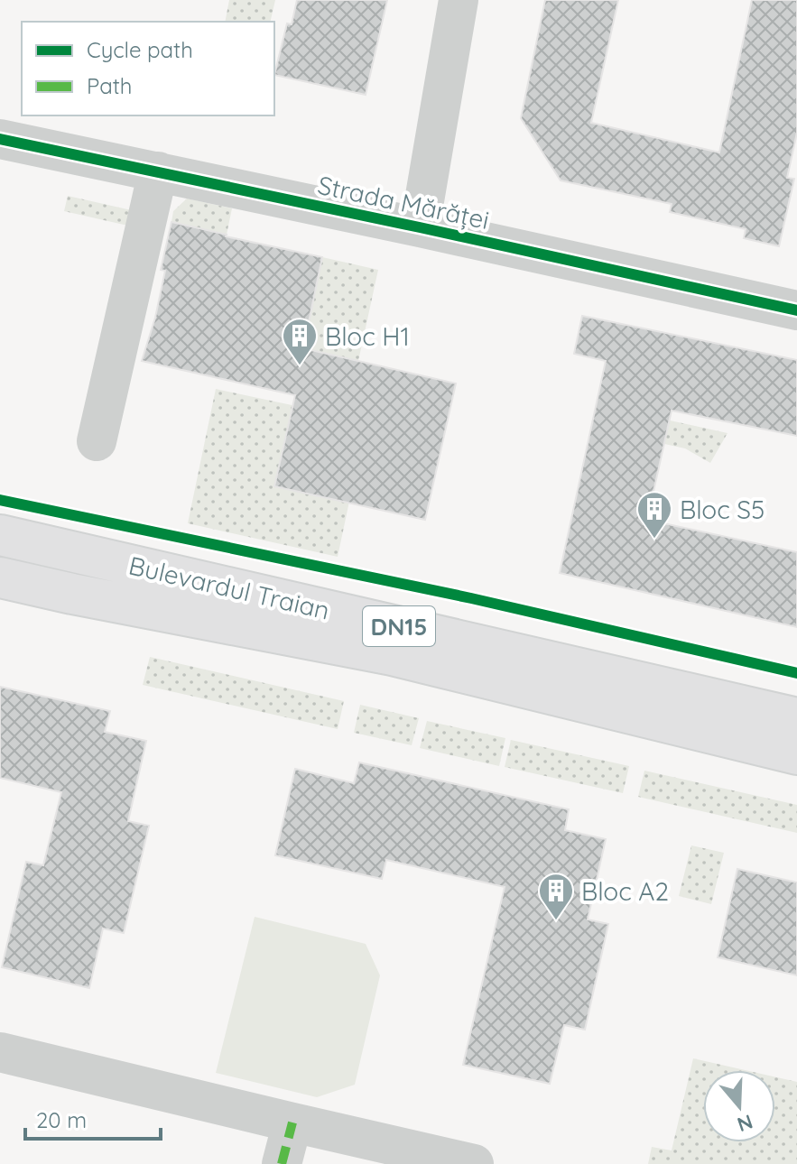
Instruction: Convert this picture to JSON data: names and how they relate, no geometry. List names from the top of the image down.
{
  "streets": {
    "main road": ["Bulevardul Traian", "DN15"],
    "street": ["Strada Mărăței"]
  },
  "places": {
    "building": ["Bloc H1", "Bloc S5", "Bloc A2"]
  },
  "legend": ["Cycle path", "Path"],
  "scale_bar": "20 m",
  "north": "bottom"
}
